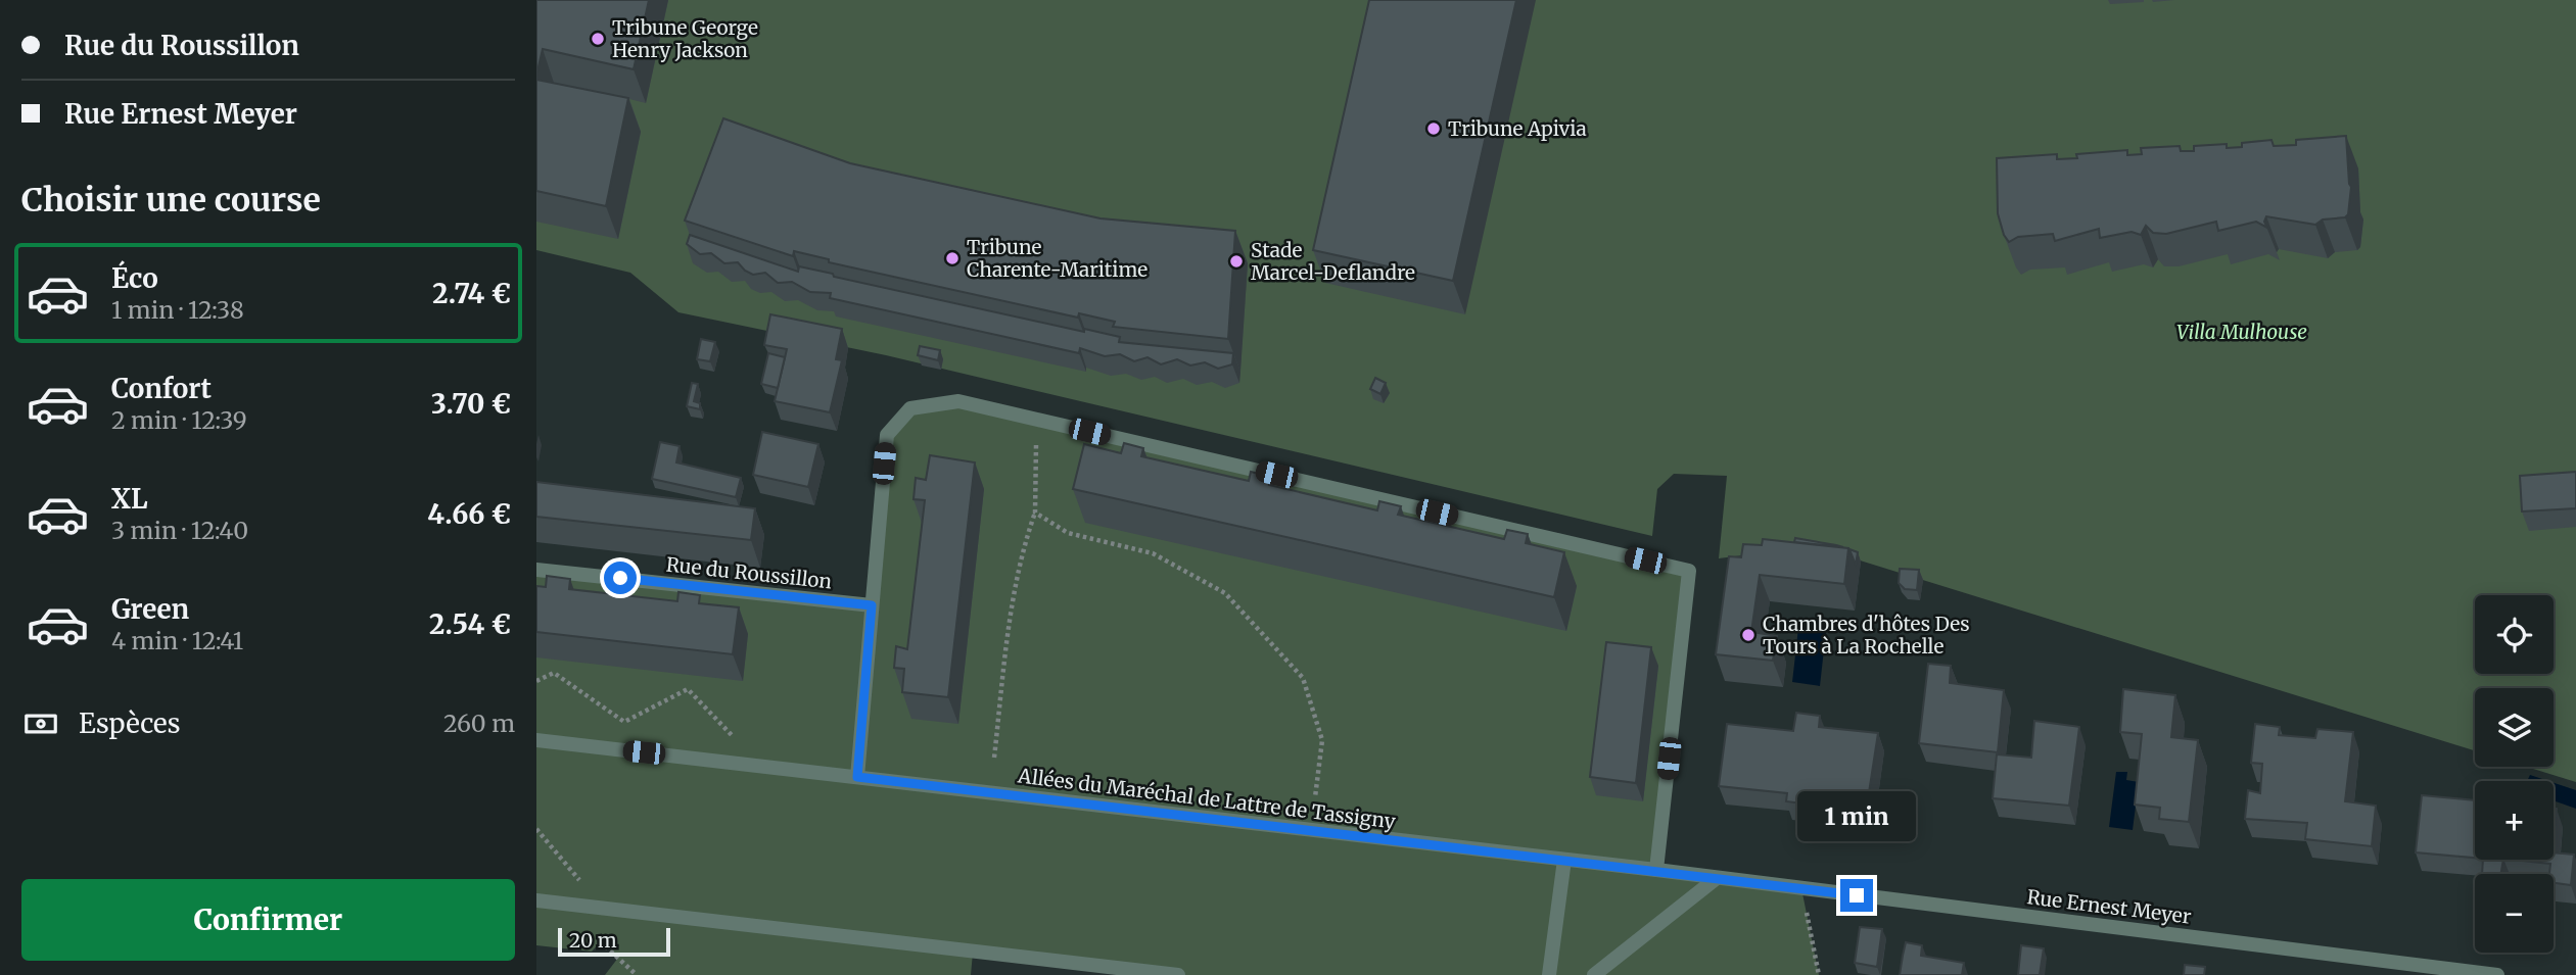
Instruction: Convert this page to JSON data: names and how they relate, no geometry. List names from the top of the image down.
{
  "streets": {
    "street": ["Rue du Roussillon", "Allées du Maréchal de Lattre de Tassigny", "Rue Ernest Meyer"]
  },
  "crossings": [
    ["Allées du Maréchal de Lattre de Tassigny", "Rue Ernest Meyer"]
  ],
  "parks": ["Villa Mulhouse"],
  "places": [
    "Tribune George Henry Jackson",
    "Tribune Apivia",
    "Tribune Charente-Maritime",
    "Stade Marcel-Deflandre",
    "Chambres d'hôtes Des Tours à La Rochelle"
  ],
  "scale_bar": "20 m",
  "page": {
    "banner": ["Rue du Roussillon", "Rue Ernest Meyer"],
    "heading": "Choisir une course",
    "list": [
      {
        "name": "Éco",
        "note": "1 min · 12:38",
        "value": "2.74 €"
      },
      {
        "name": "Confort",
        "note": "2 min · 12:39",
        "value": "3.70 €"
      },
      {
        "name": "XL",
        "note": "3 min · 12:40",
        "value": "4.66 €"
      },
      {
        "name": "Green",
        "note": "4 min · 12:41",
        "value": "2.54 €"
      }
    ],
    "map_buttons": ["+", "−"],
    "pay": ["Espèces", "260 m"],
    "bubble": "1 min",
    "buttons": "Confirmer",
    "scale": "20 m"
  }
}
